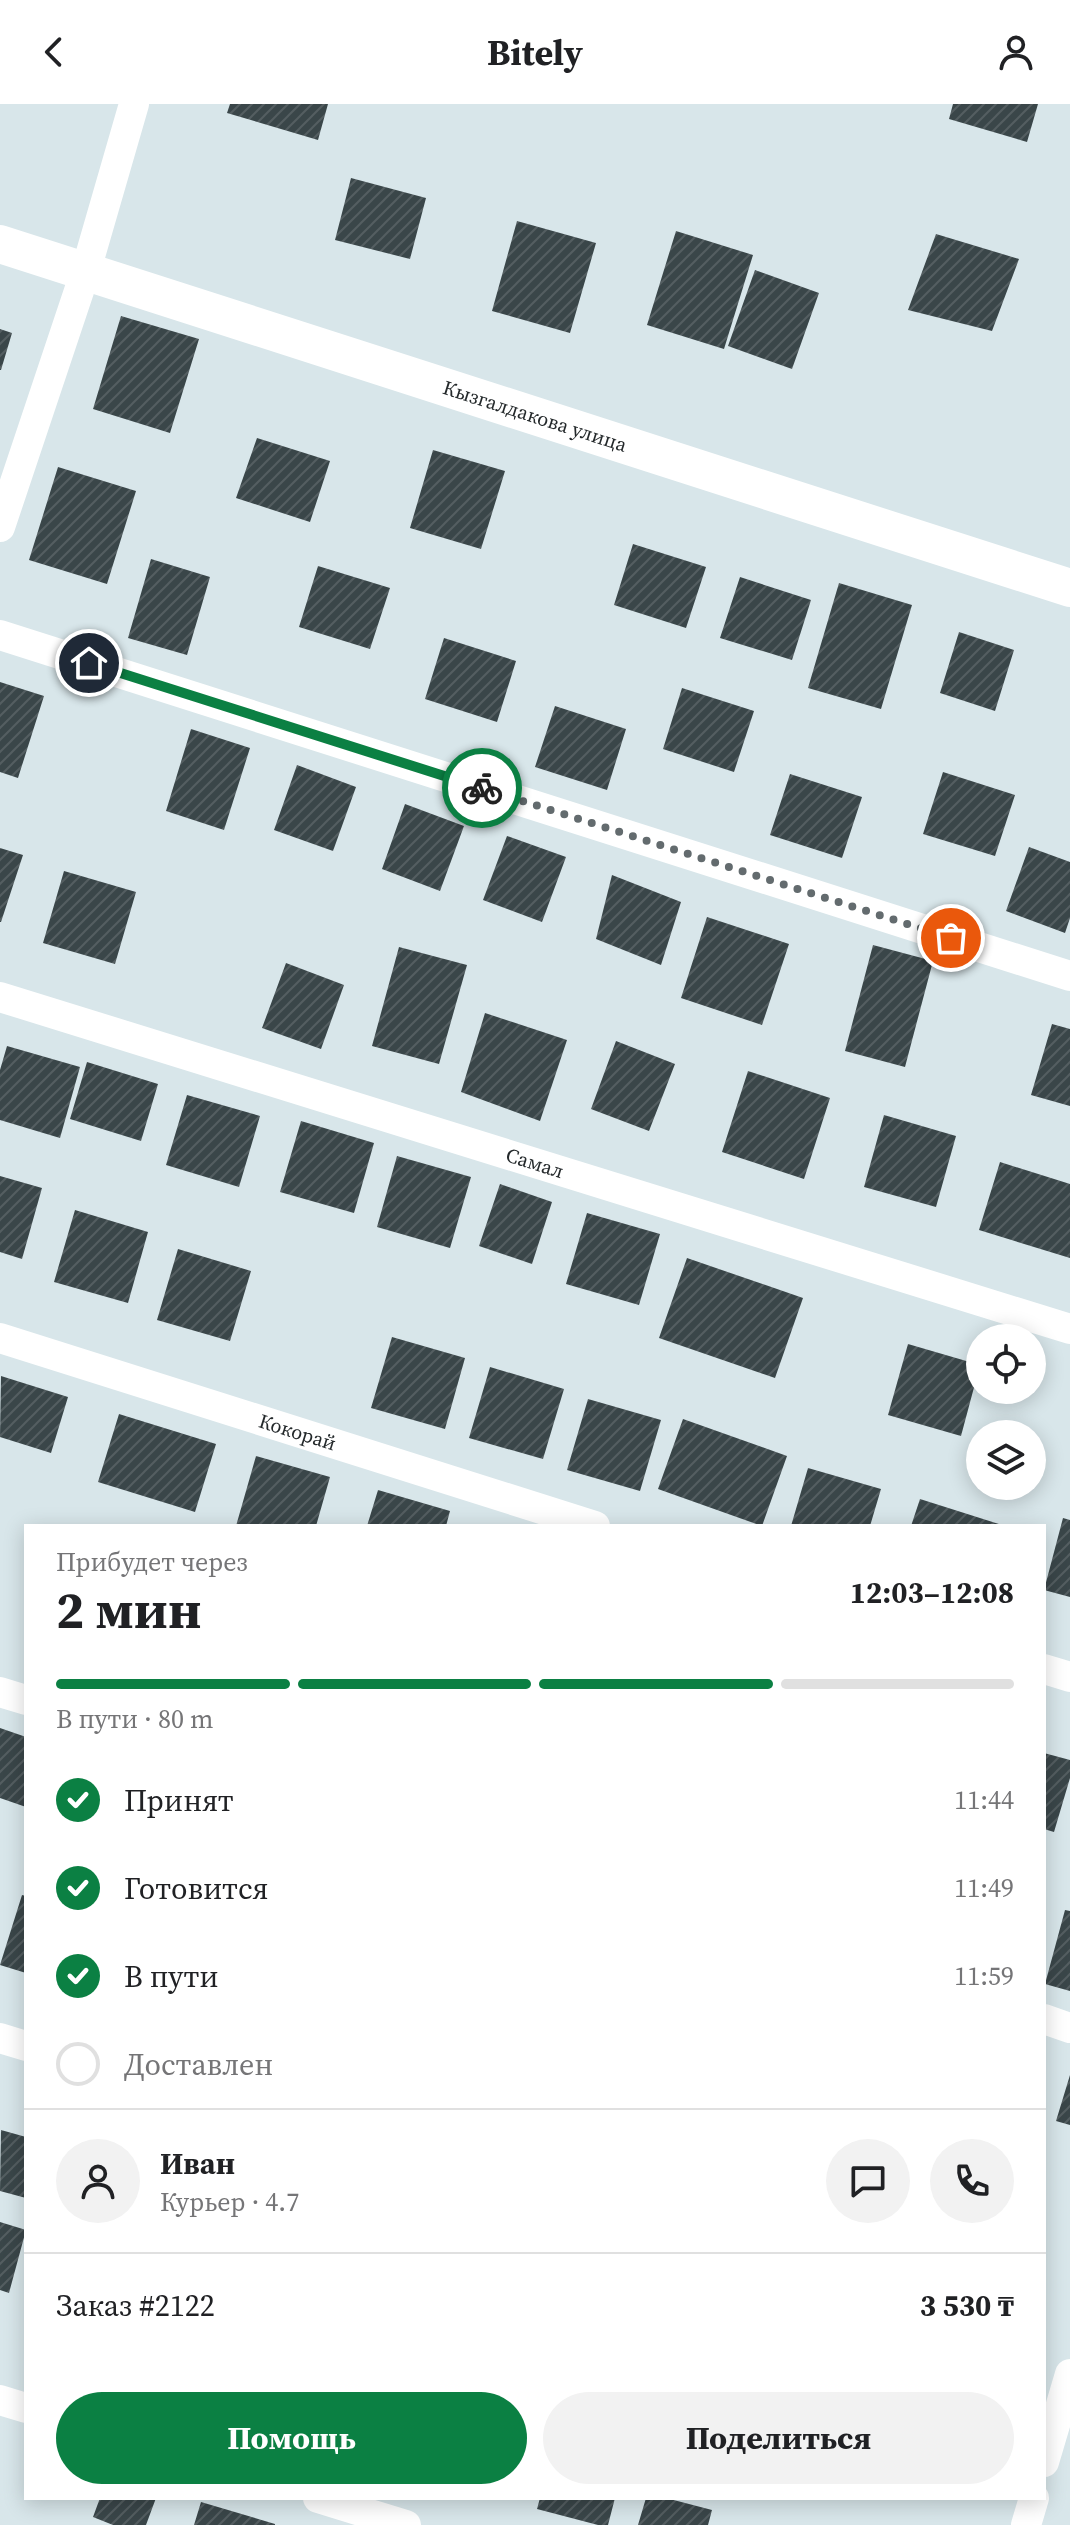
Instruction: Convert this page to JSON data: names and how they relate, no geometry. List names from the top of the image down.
{
  "streets": {
    "street": ["Кызгалдакова улица", "Самал", "Кокорай"]
  },
  "page": {
    "header": "Bitely",
    "heading": ["2 мин", "Прибудет через", "12:03–12:08"],
    "panel": [
      "Иван",
      "Курьер · 4.7",
      "Заказ #2122",
      "3 530 ₸"
    ],
    "bar": "В пути · 80 m",
    "list": [
      ["Принят", "11:44"],
      ["Готовится", "11:49"],
      ["В пути", "11:59"],
      "Доставлен"
    ],
    "buttons": ["Помощь", "Поделиться"]
  }
}
